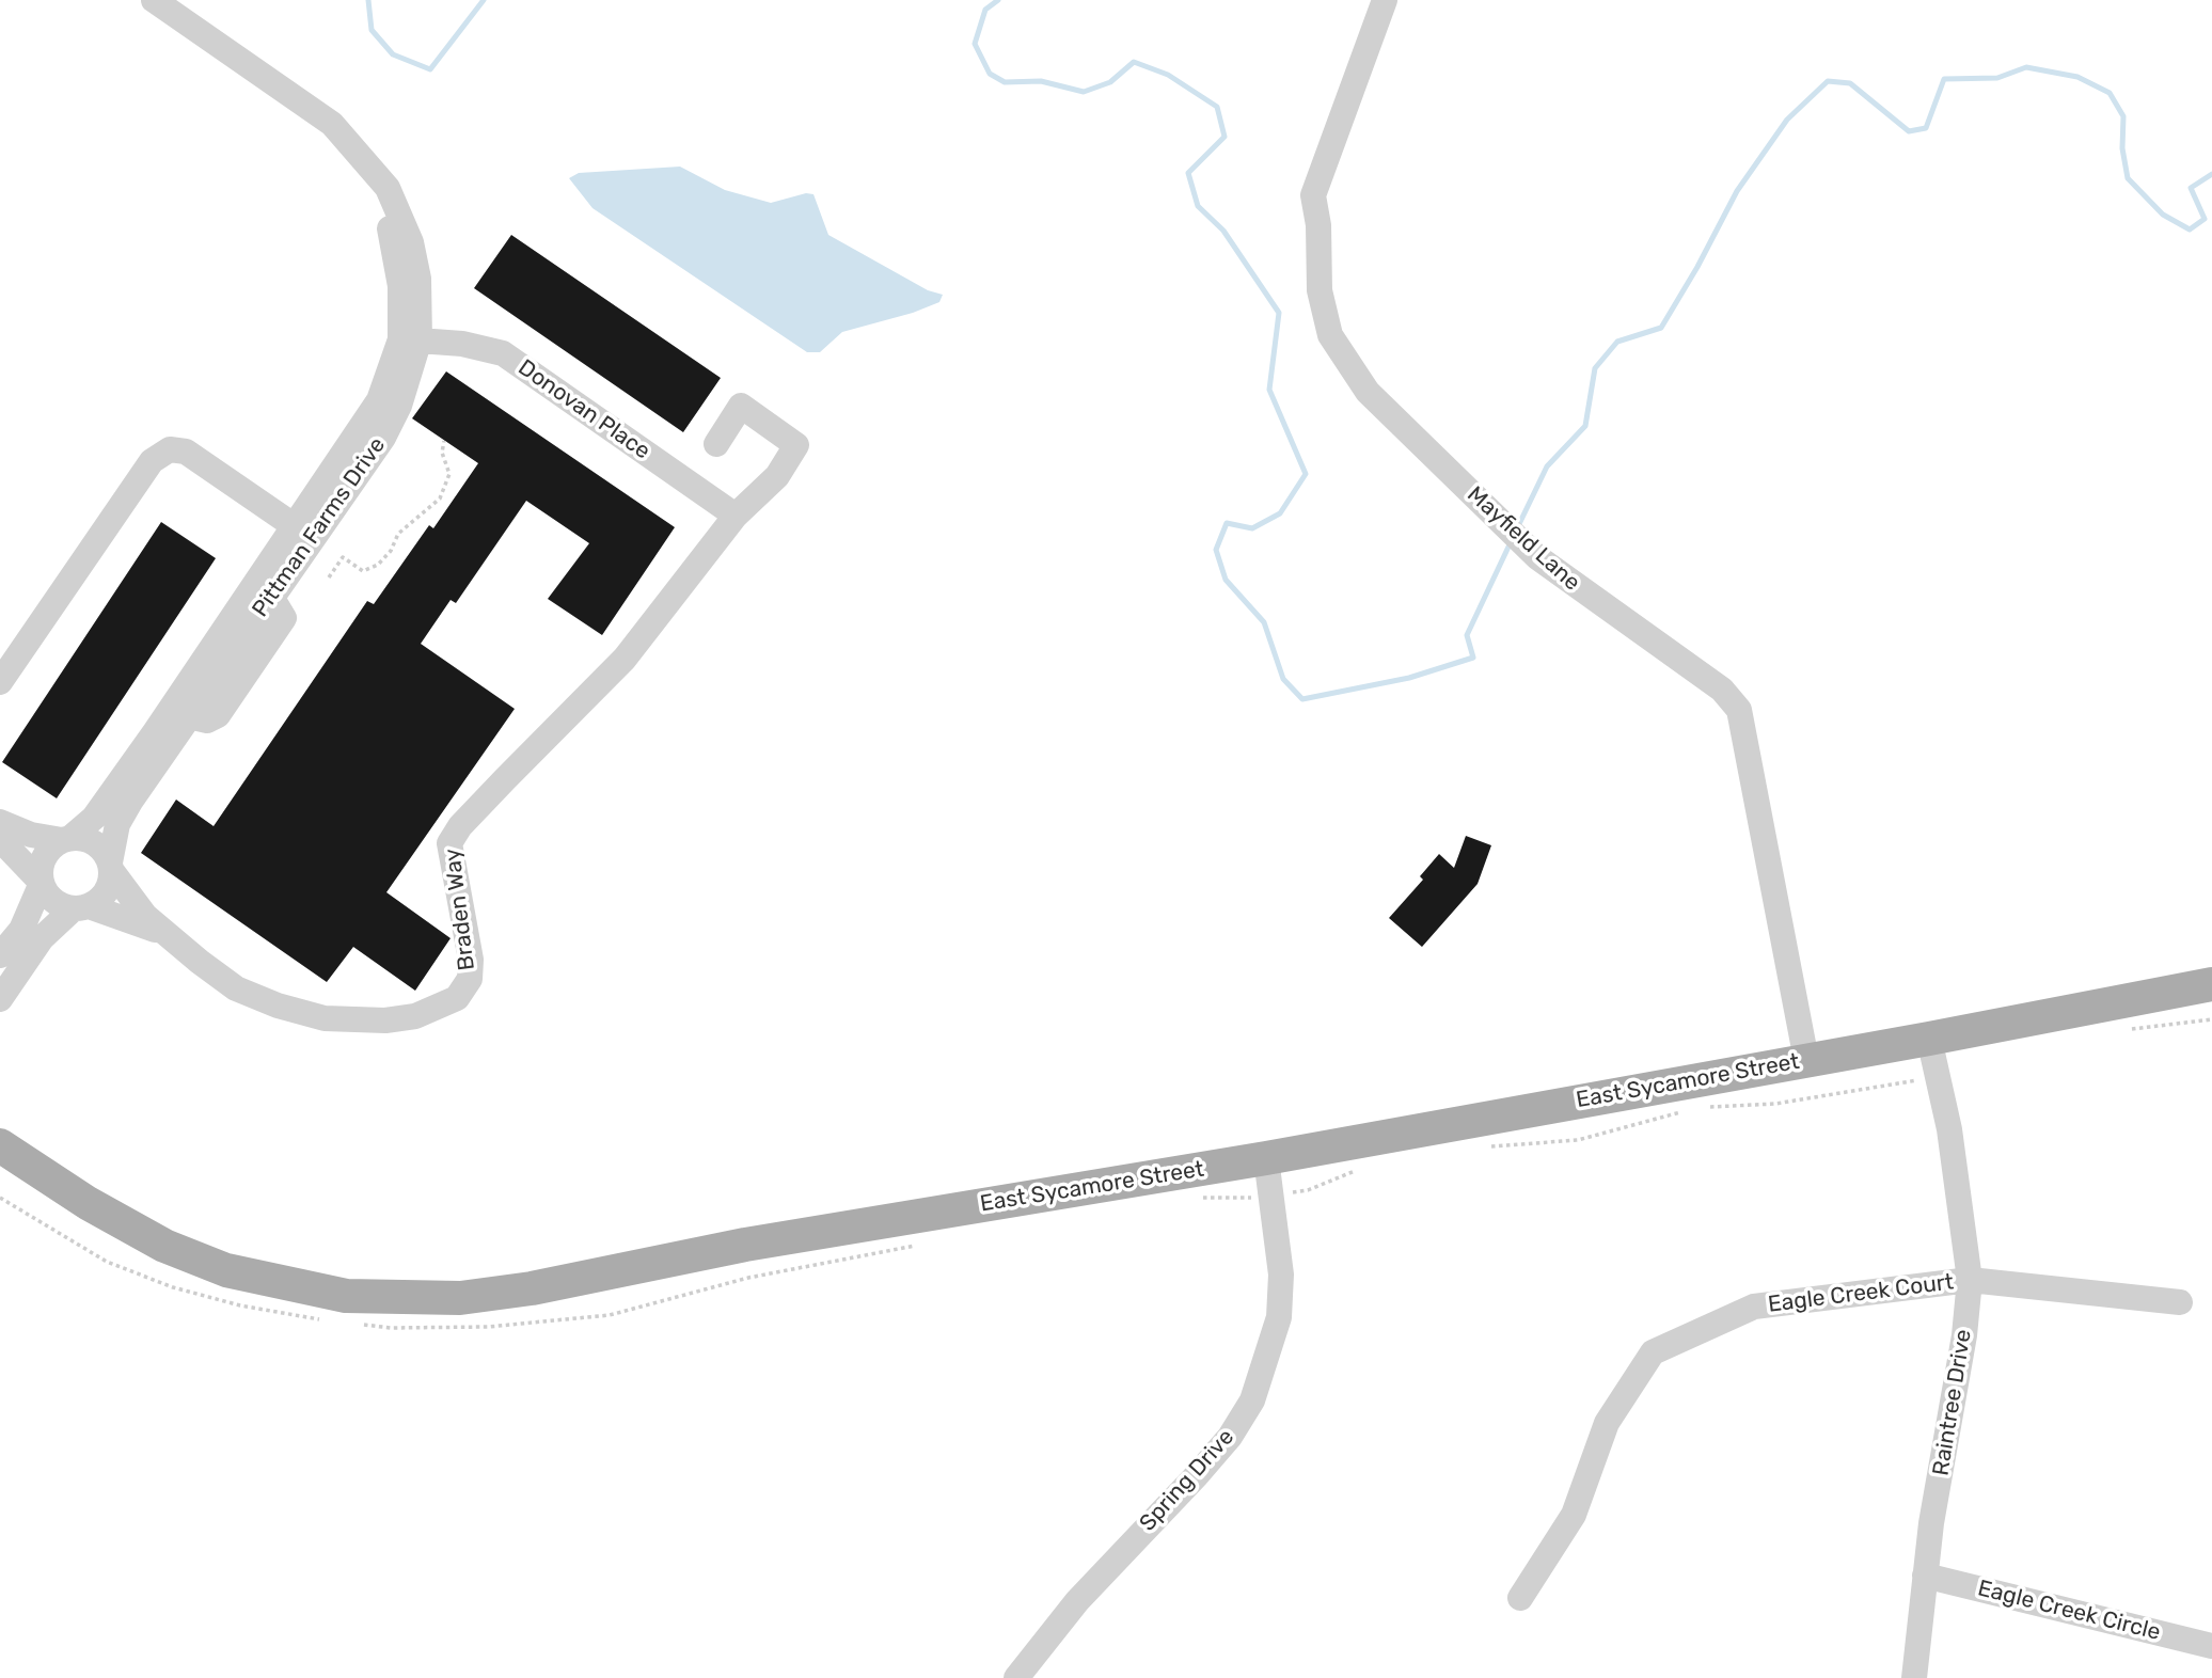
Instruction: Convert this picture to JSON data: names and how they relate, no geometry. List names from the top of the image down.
{
  "streets": {
    "main road": ["East Sycamore Street"],
    "street": [
      "Donovan Place",
      "Pittman Farms Drive",
      "Mayfield Lane",
      "Braden Way",
      "Eagle Creek Court",
      "Raintree Drive",
      "Spring Drive",
      "Eagle Creek Circle"
    ]
  },
  "crossings": [
    ["Donovan Place", "Pittman Farms Drive"],
    ["Donovan Place", "Braden Way"],
    ["Pittman Farms Drive", "Braden Way"],
    ["Mayfield Lane", "East Sycamore Street"],
    ["East Sycamore Street", "Raintree Drive"],
    ["East Sycamore Street", "Spring Drive"],
    ["Eagle Creek Court", "Raintree Drive"],
    ["Raintree Drive", "Eagle Creek Circle"]
  ]
}
